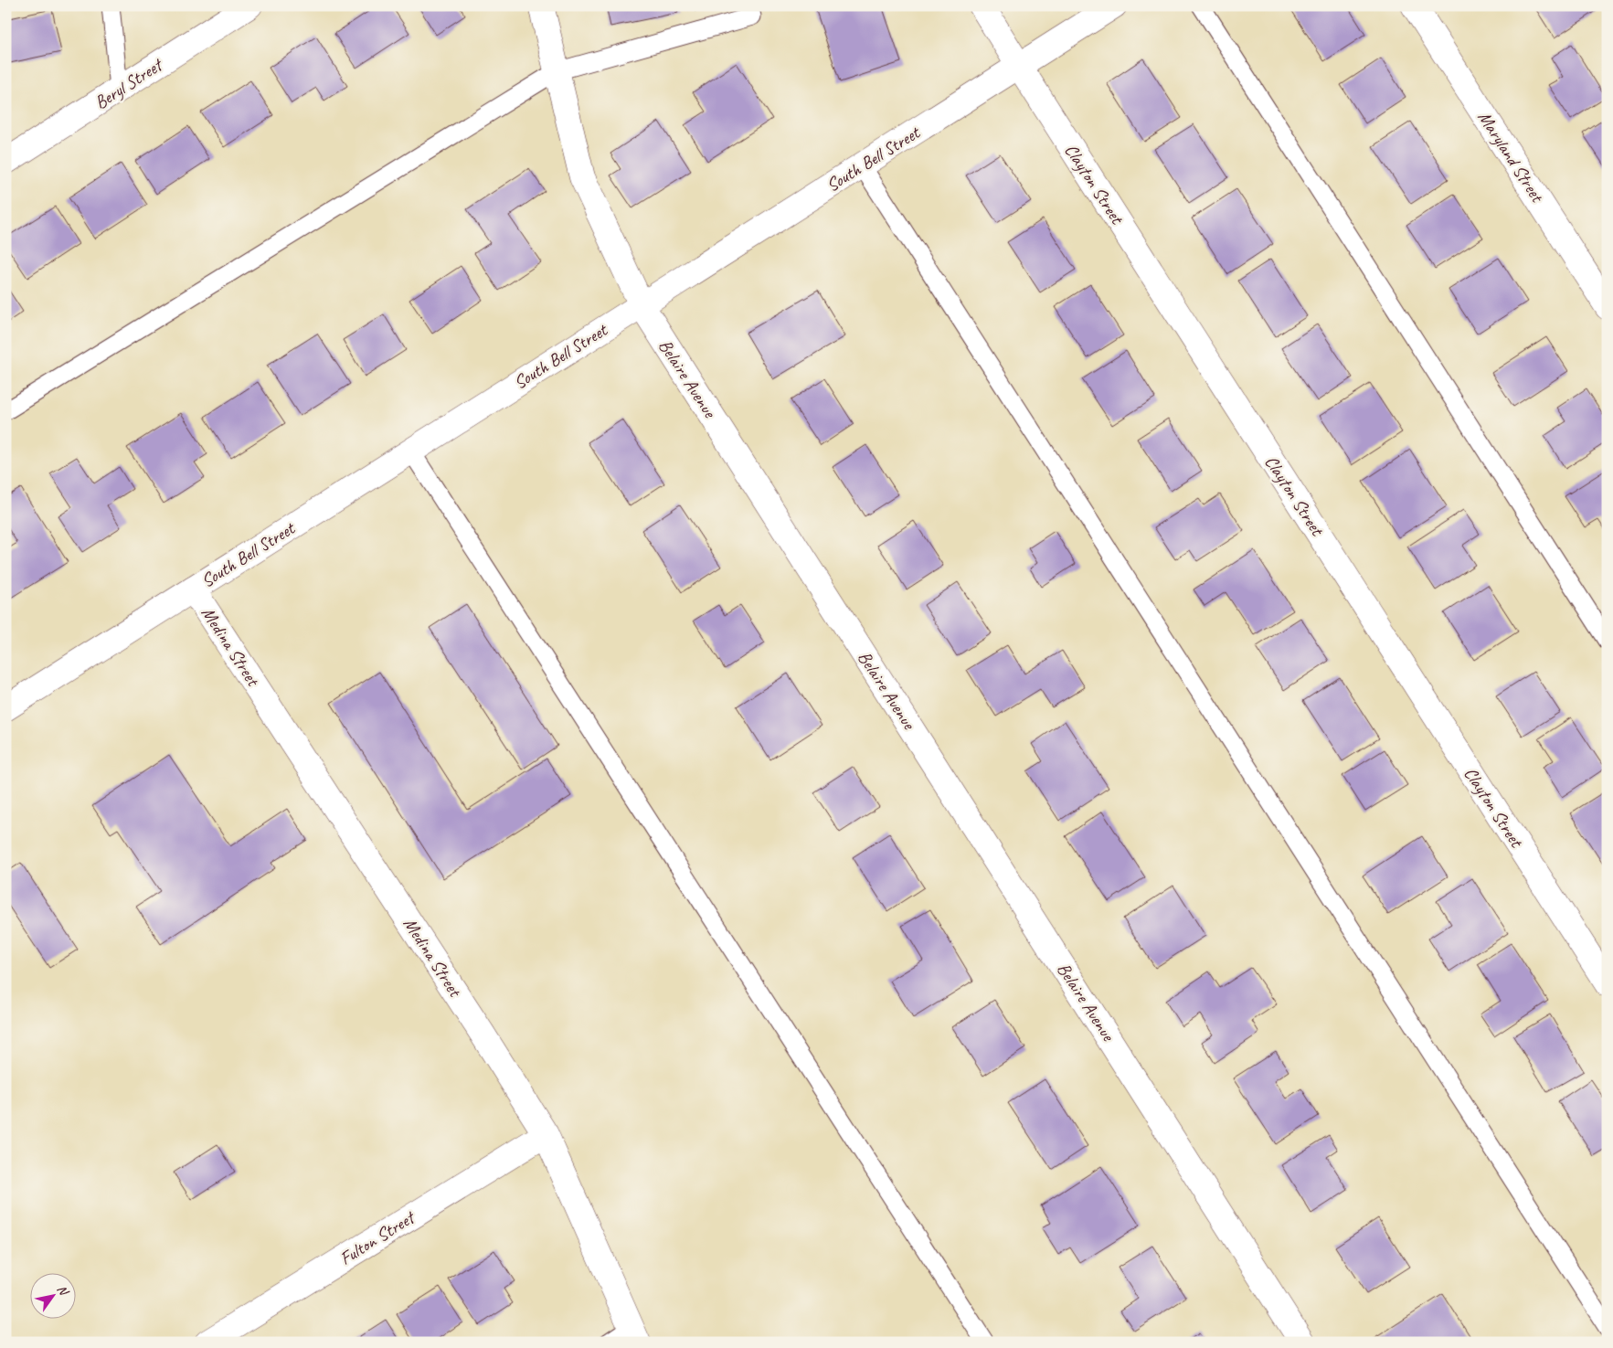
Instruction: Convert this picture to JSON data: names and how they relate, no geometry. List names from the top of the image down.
{
  "streets": {
    "street": [
      "Beryl Street",
      "Maryland Street",
      "South Bell Street",
      "Clayton Street",
      "Belaire Avenue",
      "Medina Street",
      "Fulton Street"
    ]
  },
  "crossings": [
    ["South Bell Street", "Clayton Street"],
    ["South Bell Street", "Belaire Avenue"],
    ["South Bell Street", "Medina Street"],
    ["Medina Street", "Fulton Street"]
  ],
  "north": "top right"
}
